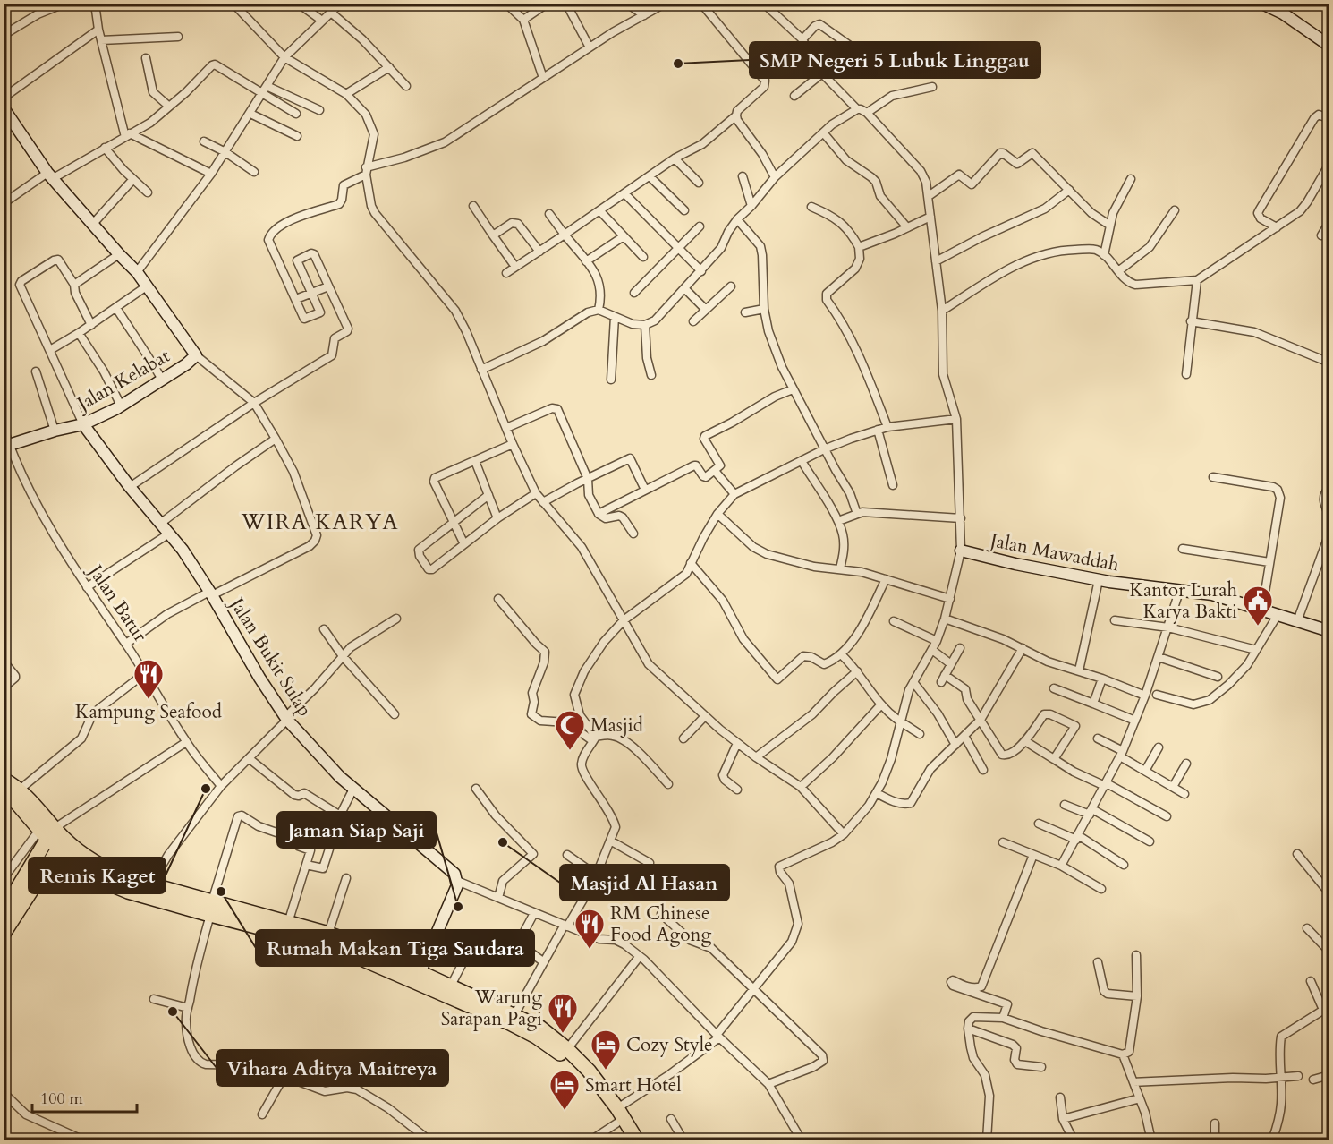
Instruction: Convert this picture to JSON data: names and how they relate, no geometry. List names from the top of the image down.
{
  "streets": {
    "street": [
      "Jalan Kelabat",
      "Jalan Mawaddah",
      "Jalan Batur",
      "Jalan Bukit Sulap"
    ]
  },
  "crossings": [
    ["Jalan Kelabat", "Jalan Batur"],
    ["Jalan Kelabat", "Jalan Bukit Sulap"]
  ],
  "districts": ["WIRA KARYA"],
  "places": {
    "other": [
      "SMP Negeri 5 Lubuk Linggau",
      "Remis Kaget",
      "Masjid Al Hasan",
      "Rumah Makan Tiga Saudara",
      "Jaman Siap Saji",
      "Vihara Aditya Maitreya"
    ],
    "public building": ["Kantor Lurah Karya Bakti"],
    "restaurant": ["Kampung Seafood", "RM Chinese Food Agong", "Warung Sarapan Pagi"],
    "mosque": ["Masjid"],
    "hotel": ["Cozy Style", "Smart Hotel"]
  },
  "scale_bar": "100 m"
}
